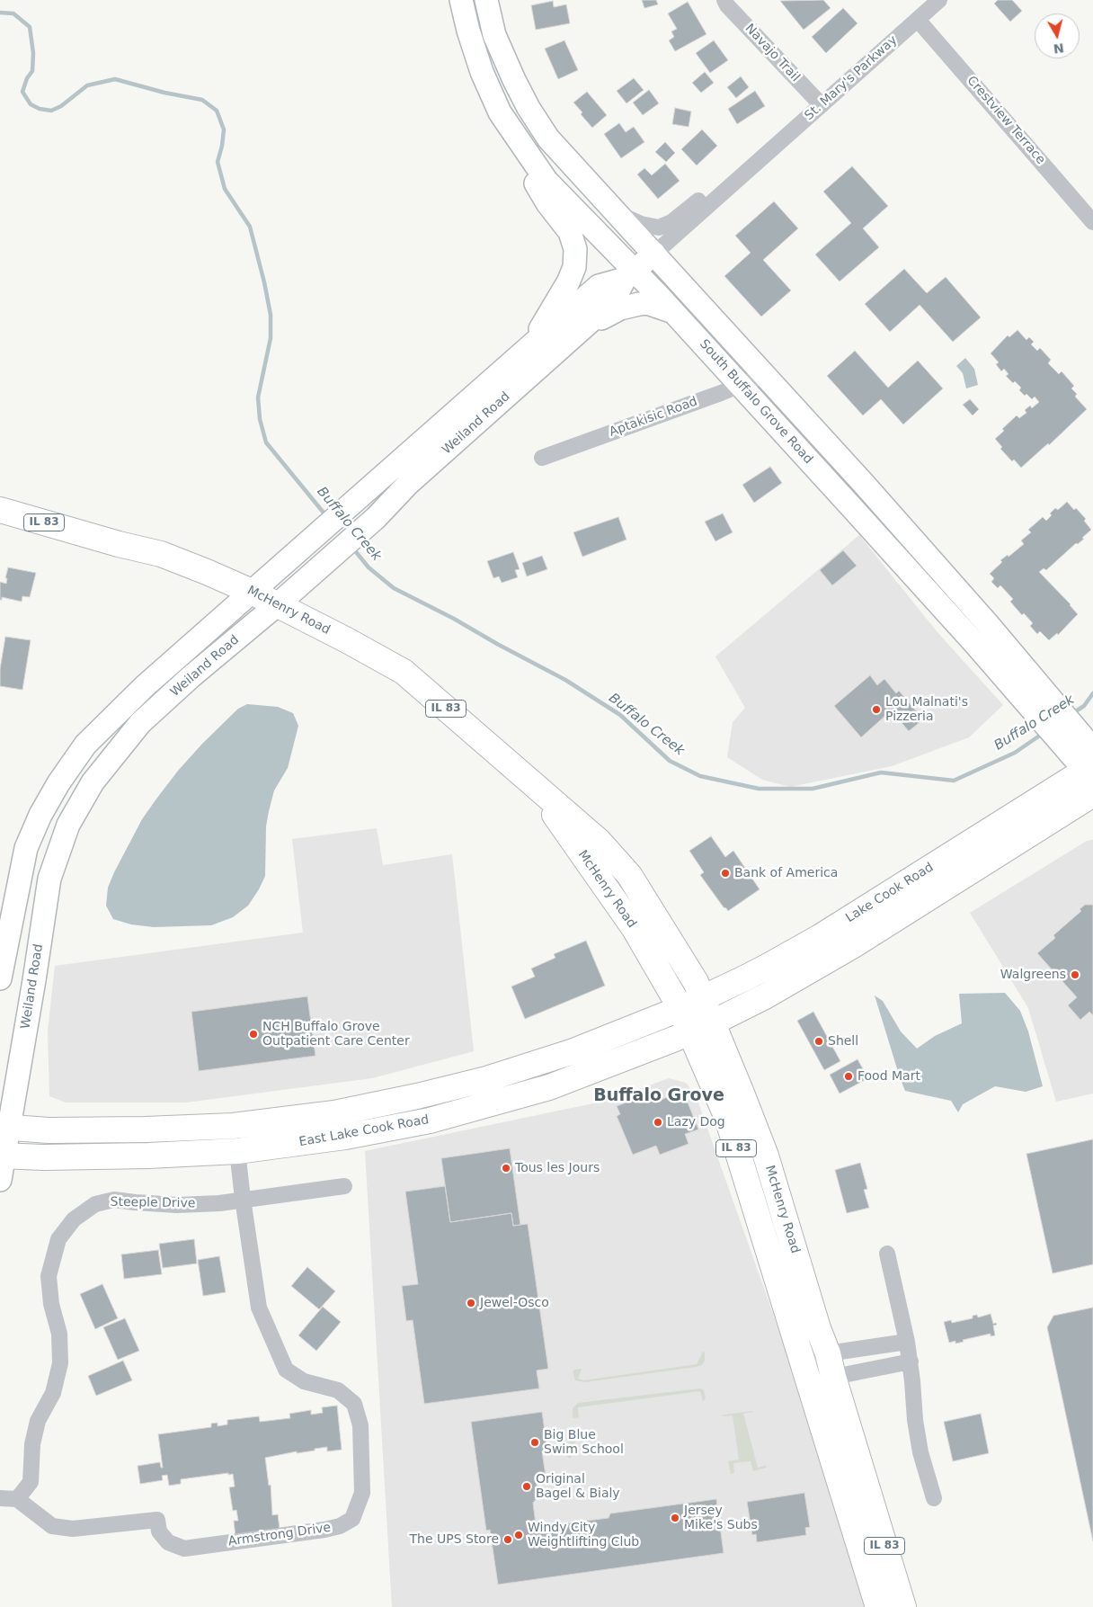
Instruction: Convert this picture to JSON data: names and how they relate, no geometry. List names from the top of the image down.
{
  "streets": {
    "main road": [
      "South Buffalo Grove Road",
      "Weiland Road",
      "IL 83",
      "McHenry Road",
      "Lake Cook Road",
      "East Lake Cook Road"
    ],
    "street": [
      "Navajo Trail",
      "St. Mary's Parkway",
      "Crestview Terrace",
      "Aptakisic Road",
      "Steeple Drive",
      "Armstrong Drive"
    ]
  },
  "crossings": [
    ["Navajo Trail", "St. Mary's Parkway"],
    ["St. Mary's Parkway", "Crestview Terrace"],
    ["St. Mary's Parkway", "South Buffalo Grove Road"],
    ["South Buffalo Grove Road", "Aptakisic Road"],
    ["South Buffalo Grove Road", "Weiland Road"],
    ["South Buffalo Grove Road", "Lake Cook Road"],
    ["Weiland Road", "McHenry Road"],
    ["Weiland Road", "East Lake Cook Road"],
    ["McHenry Road", "Lake Cook Road"],
    ["McHenry Road", "East Lake Cook Road"],
    ["Lake Cook Road", "East Lake Cook Road"],
    ["East Lake Cook Road", "Armstrong Drive"],
    ["Steeple Drive", "Armstrong Drive"]
  ],
  "districts": ["Buffalo Grove"],
  "water": ["Buffalo Creek"],
  "places": [
    "Lou Malnati's Pizzeria",
    "Bank of America",
    "Walgreens",
    "NCH Buffalo Grove Outpatient Care Center",
    "Shell",
    "Food Mart",
    "Lazy Dog",
    "Tous les Jours",
    "Jewel-Osco",
    "Big Blue Swim School",
    "Original Bagel & Bialy",
    "Jersey Mike's Subs",
    "Windy City Weightlifting Club",
    "The UPS Store"
  ],
  "north": "bottom"
}
